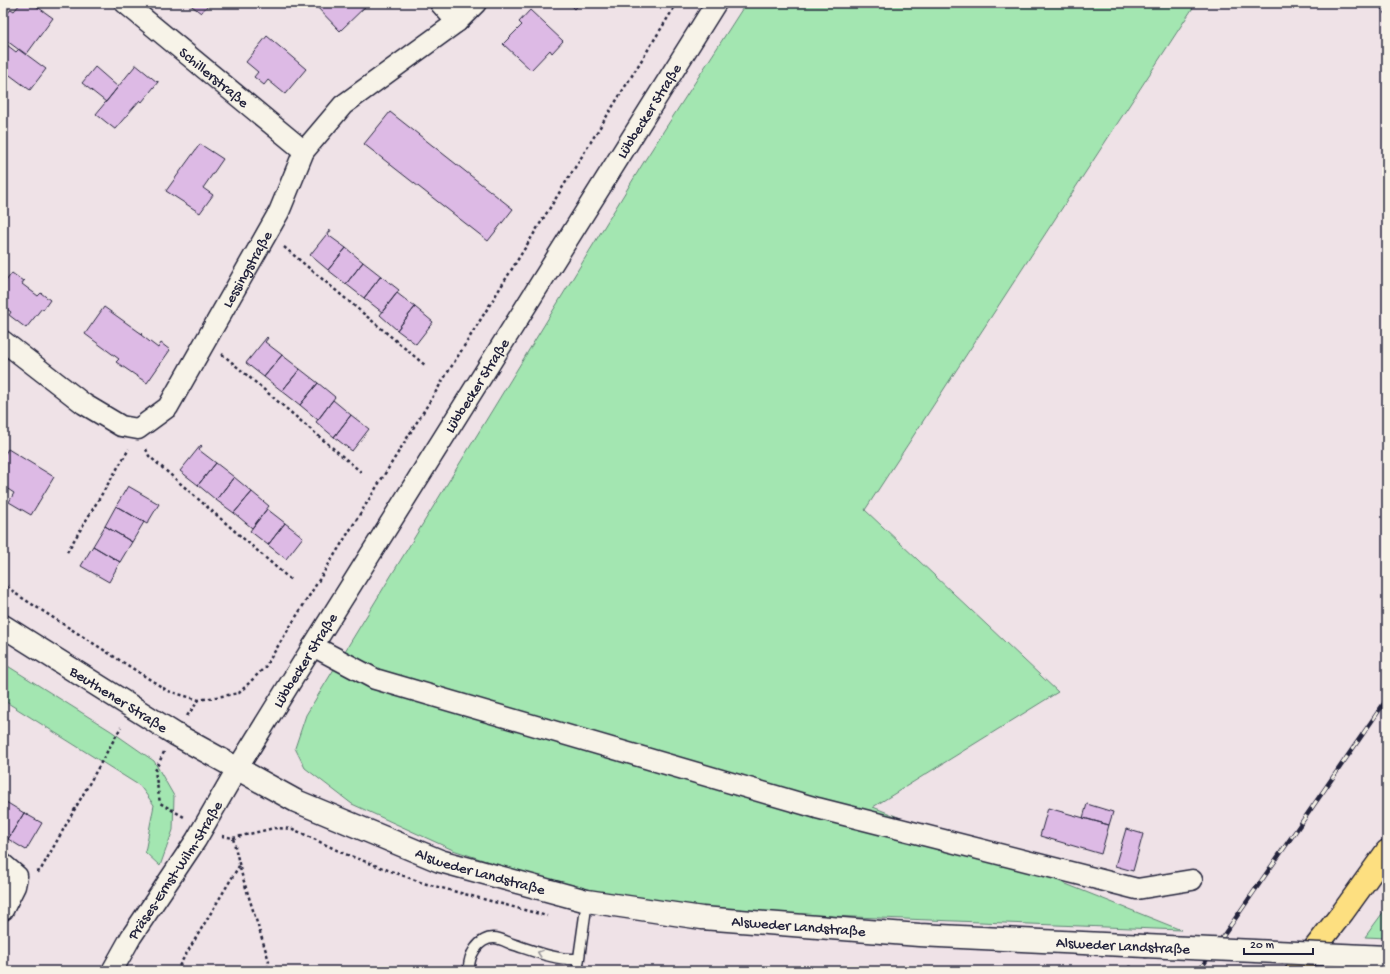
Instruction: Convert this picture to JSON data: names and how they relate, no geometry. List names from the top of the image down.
{
  "streets": {
    "main road": ["Beuthener Straße", "Alsweder Landstraße"],
    "street": [
      "Schillerstraße",
      "Lübbecker Straße",
      "Lessingstraße",
      "Präses-Ernst-Wilm-Straße"
    ]
  },
  "crossings": [
    ["Schillerstraße", "Lessingstraße"],
    ["Lübbecker Straße", "Beuthener Straße"],
    ["Lübbecker Straße", "Präses-Ernst-Wilm-Straße"],
    ["Lübbecker Straße", "Alsweder Landstraße"],
    ["Beuthener Straße", "Präses-Ernst-Wilm-Straße"],
    ["Beuthener Straße", "Alsweder Landstraße"],
    ["Präses-Ernst-Wilm-Straße", "Alsweder Landstraße"]
  ],
  "scale_bar": "20 m"
}
